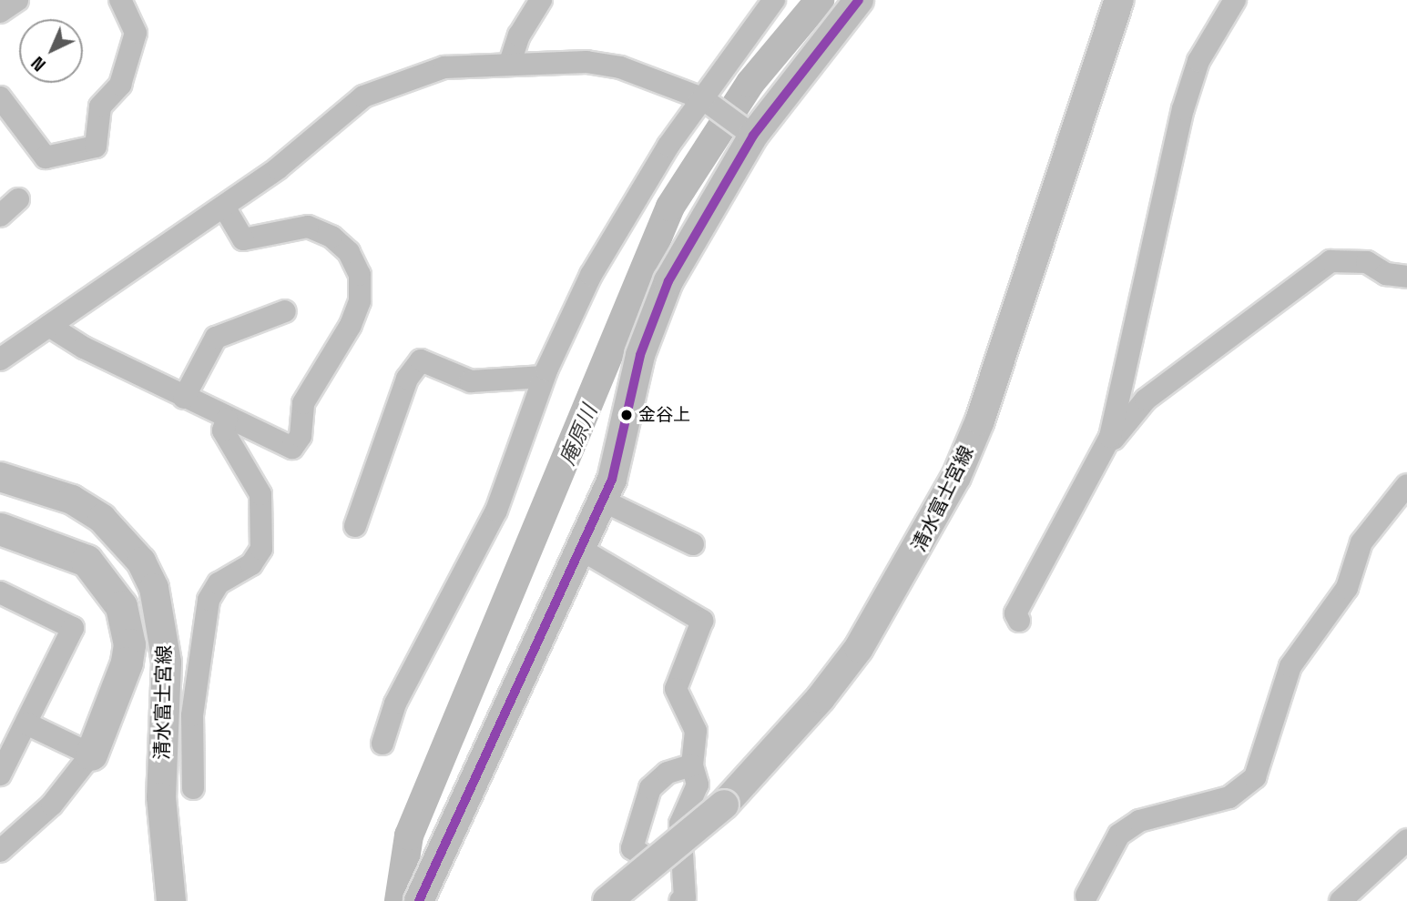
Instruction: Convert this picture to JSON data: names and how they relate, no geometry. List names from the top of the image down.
{
  "streets": {
    "main road": ["清水富士宮線"]
  },
  "water": ["庵原川"],
  "places": ["金谷上"],
  "north": "bottom left"
}
